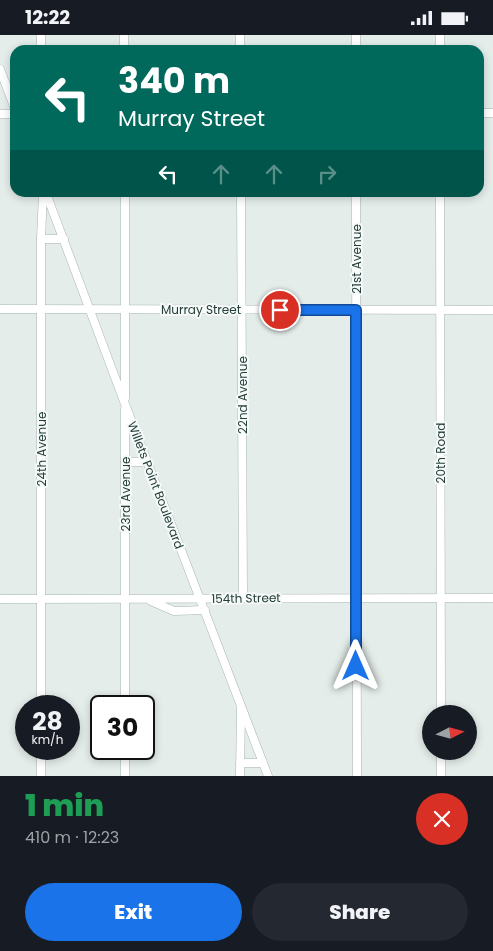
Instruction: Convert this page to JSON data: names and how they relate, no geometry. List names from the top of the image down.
{
  "streets": {
    "street": [
      "21st Avenue",
      "Murray Street",
      "22nd Avenue",
      "24th Avenue",
      "20th Road",
      "Willets Point Boulevard",
      "23rd Avenue",
      "154th Street"
    ]
  },
  "crossings": [
    ["21st Avenue", "Murray Street"],
    ["21st Avenue", "154th Street"],
    ["Murray Street", "22nd Avenue"],
    ["Murray Street", "24th Avenue"],
    ["Murray Street", "20th Road"],
    ["Murray Street", "Willets Point Boulevard"],
    ["Murray Street", "23rd Avenue"],
    ["22nd Avenue", "154th Street"],
    ["24th Avenue", "154th Street"],
    ["20th Road", "154th Street"],
    ["Willets Point Boulevard", "23rd Avenue"],
    ["Willets Point Boulevard", "154th Street"],
    ["23rd Avenue", "154th Street"]
  ],
  "north": "right",
  "page": {
    "status": "12:22",
    "turn": ["340 m", "Murray Street"],
    "speed": "28 km/h",
    "limit": "30",
    "heading": ["1 min", "410 m · 12:23"],
    "buttons": ["Exit", "Share"]
  }
}
